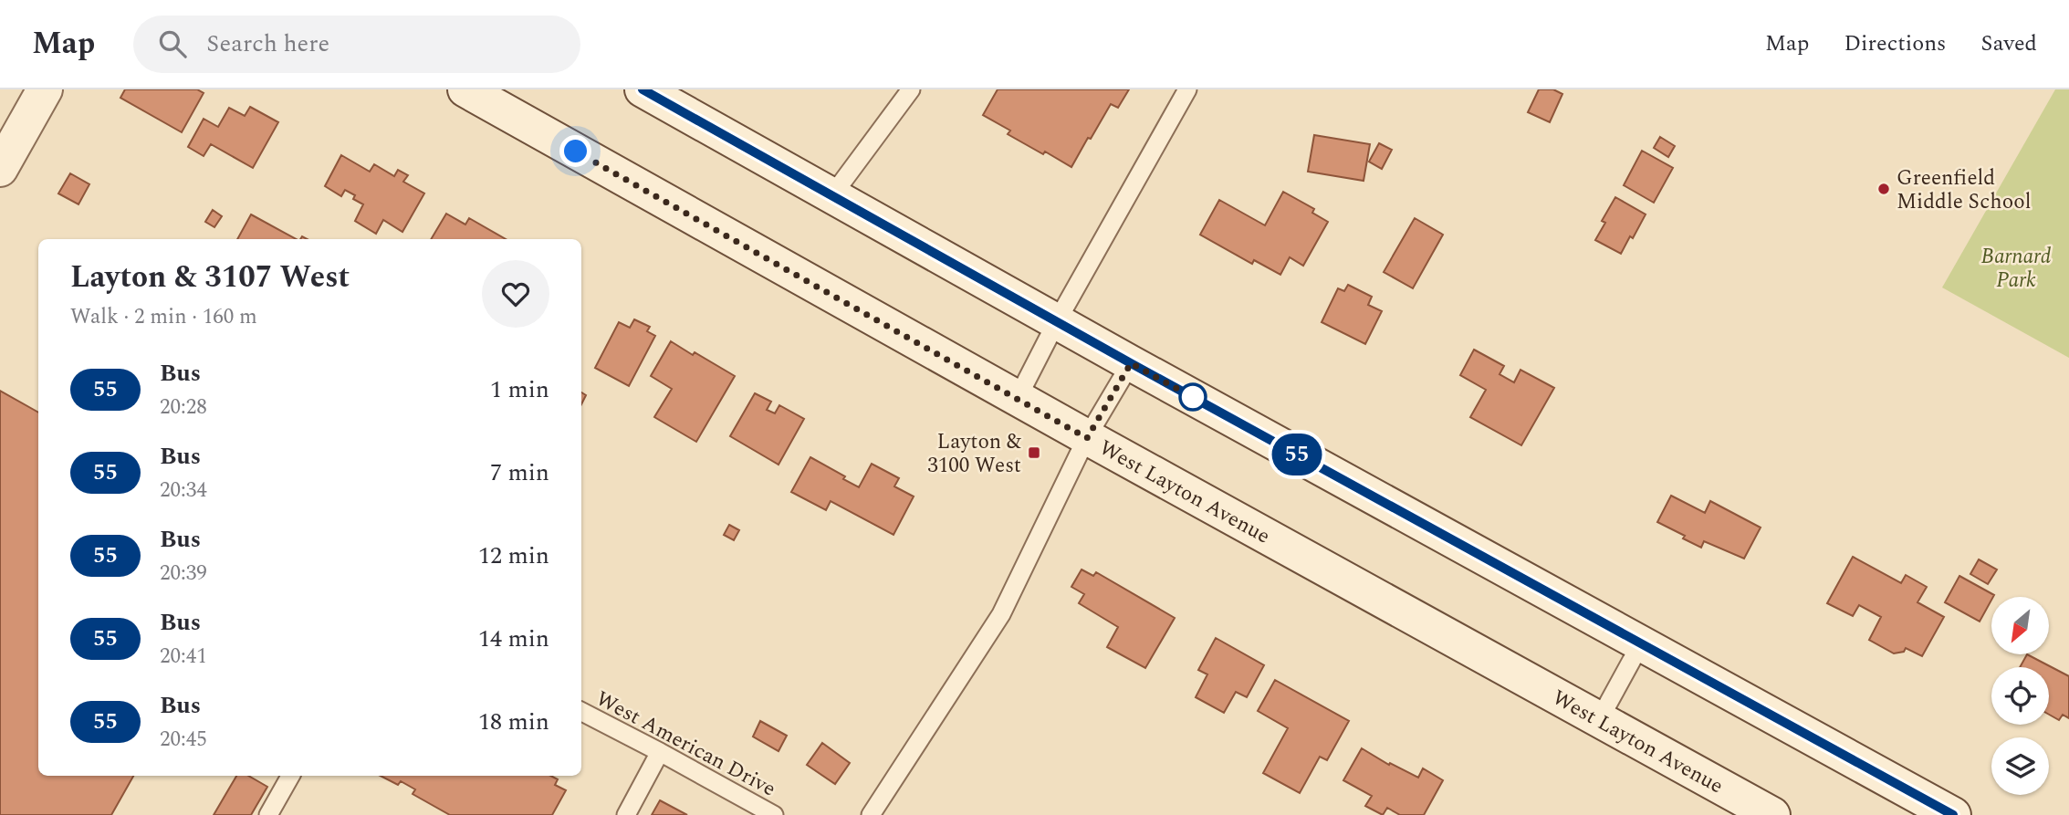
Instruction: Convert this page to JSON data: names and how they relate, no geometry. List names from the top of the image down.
{
  "streets": {
    "main road": ["West Layton Avenue"],
    "lane": ["West American Drive"]
  },
  "parks": ["Barnard Park"],
  "places": {
    "other": ["Greenfield Middle School"],
    "transit": ["Layton & 3100 West"]
  },
  "lines": ["bus line 55"],
  "north": "bottom left",
  "page": {
    "header": "Map",
    "search": "Search here",
    "nav": ["Map", "Directions", "Saved"],
    "on_map": "55",
    "heading": ["Layton & 3107 West", "Walk · 2 min · 160 m"],
    "list": [
      {
        "mark": "55",
        "name": "Bus",
        "note": "20:28",
        "value": "1 min"
      },
      {
        "mark": "55",
        "name": "Bus",
        "note": "20:34",
        "value": "7 min"
      },
      {
        "mark": "55",
        "name": "Bus",
        "note": "20:39",
        "value": "12 min"
      },
      {
        "mark": "55",
        "name": "Bus",
        "note": "20:41",
        "value": "14 min"
      },
      {
        "mark": "55",
        "name": "Bus",
        "note": "20:45",
        "value": "18 min"
      }
    ]
  }
}
